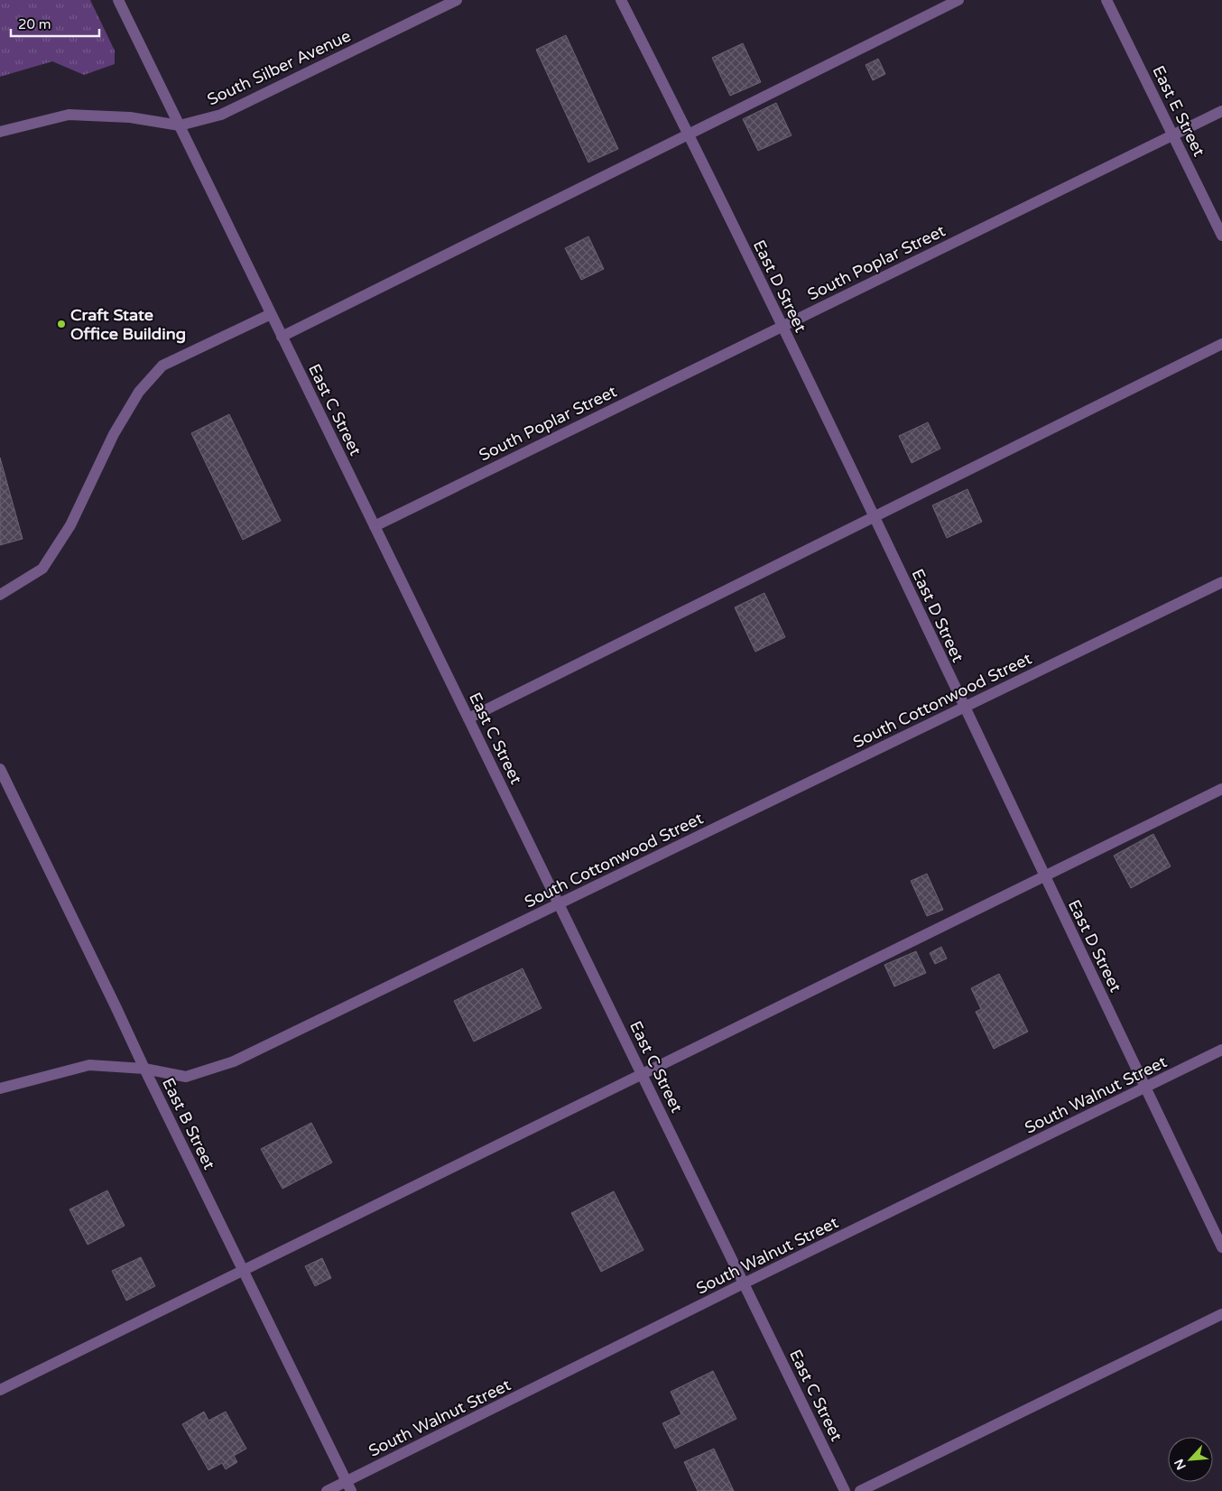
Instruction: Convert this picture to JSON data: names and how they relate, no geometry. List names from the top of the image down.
{
  "streets": {
    "street": [
      "South Silber Avenue",
      "East E Street",
      "South Poplar Street",
      "East D Street",
      "East C Street",
      "South Cottonwood Street",
      "South Walnut Street",
      "East B Street"
    ]
  },
  "crossings": [
    ["South Silber Avenue", "East C Street"],
    ["East E Street", "South Poplar Street"],
    ["South Poplar Street", "East D Street"],
    ["South Poplar Street", "East C Street"],
    ["East D Street", "South Cottonwood Street"],
    ["East D Street", "South Walnut Street"],
    ["East C Street", "South Cottonwood Street"],
    ["East C Street", "South Walnut Street"],
    ["South Cottonwood Street", "East B Street"],
    ["South Walnut Street", "East B Street"]
  ],
  "places": ["Craft State Office Building"],
  "scale_bar": "20 m",
  "north": "bottom left"
}
